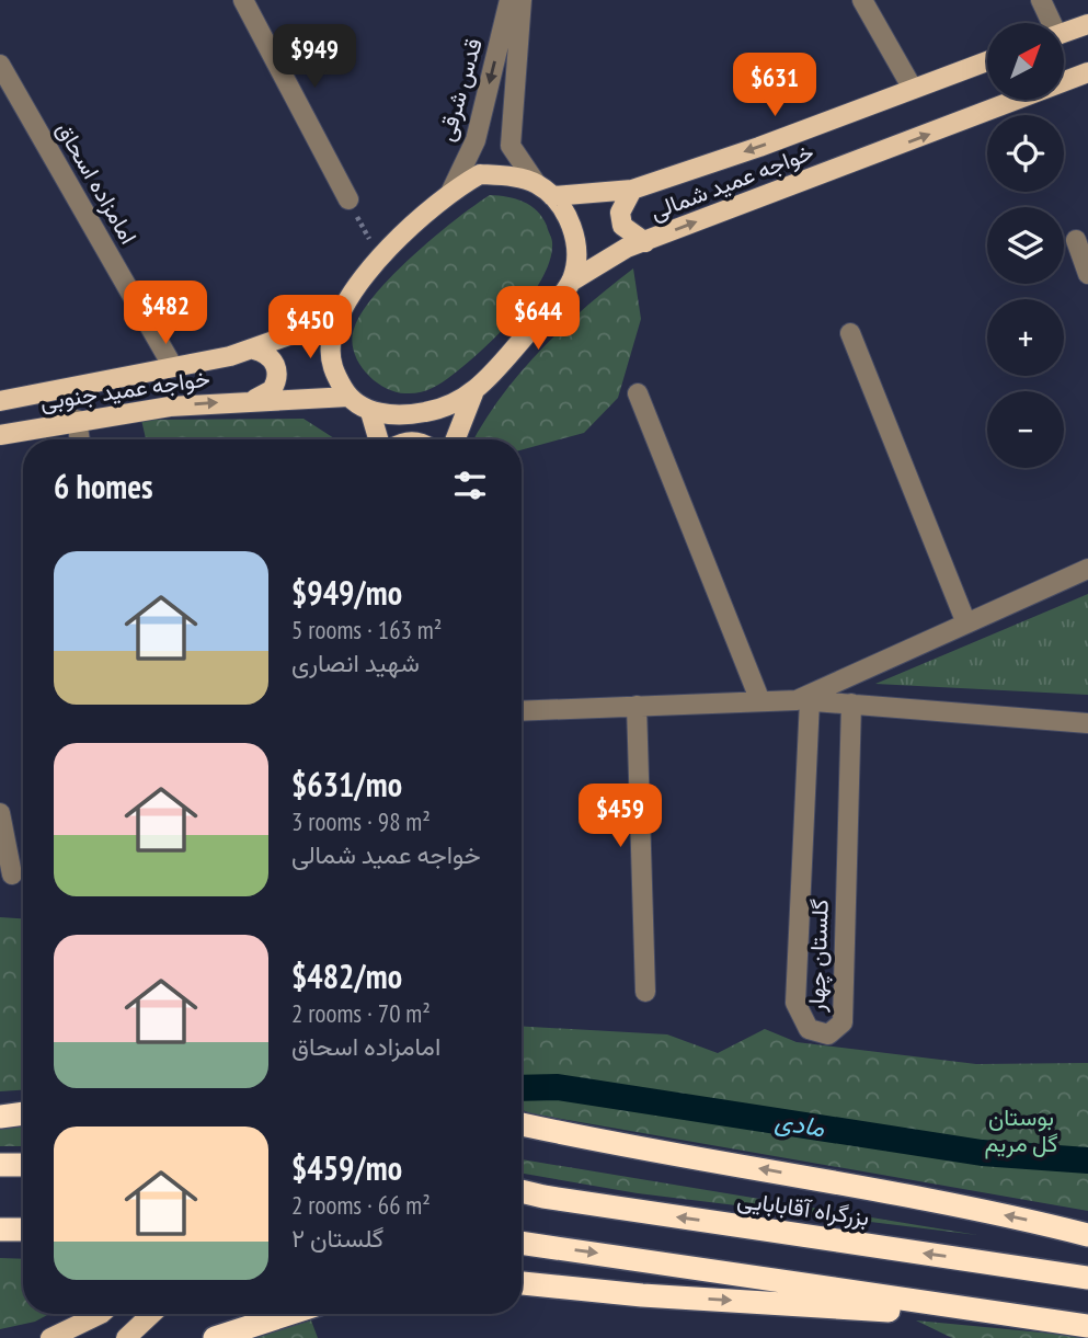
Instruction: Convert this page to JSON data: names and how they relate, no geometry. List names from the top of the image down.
{
  "streets": {
    "highway": ["بزرگراه آقابابایی"],
    "main road": ["خواجه عمید شمالی", "خواجه عمید جنوبی"],
    "street": ["قدس شرقی", "امامزاده اسحاق", "گلستان چهار"]
  },
  "crossings": [
    ["قدس شرقی", "خواجه عمید شمالی"],
    ["قدس شرقی", "خواجه عمید جنوبی"],
    ["خواجه عمید شمالی", "خواجه عمید جنوبی"],
    ["امامزاده اسحاق", "خواجه عمید جنوبی"]
  ],
  "one_way": ["قدس شرقی"],
  "water": ["مادی"],
  "parks": ["بوستان گل مریم"],
  "north": "top right",
  "page": {
    "map_buttons": ["+", "−"],
    "price": [
      "$949",
      "$631",
      "$482",
      "$644",
      "$450",
      "$459"
    ],
    "heading": "6 homes",
    "list": [
      {
        "name": "$949/mo",
        "note": "5 rooms · 163 m² · شهید انصاری"
      },
      {
        "name": "$631/mo",
        "note": "3 rooms · 98 m² · خواجه عمید شمالی"
      },
      {
        "name": "$482/mo",
        "note": "2 rooms · 70 m² · امامزاده اسحاق"
      },
      {
        "name": "$459/mo",
        "note": "2 rooms · 66 m² · گلستان ۲"
      }
    ]
  }
}
